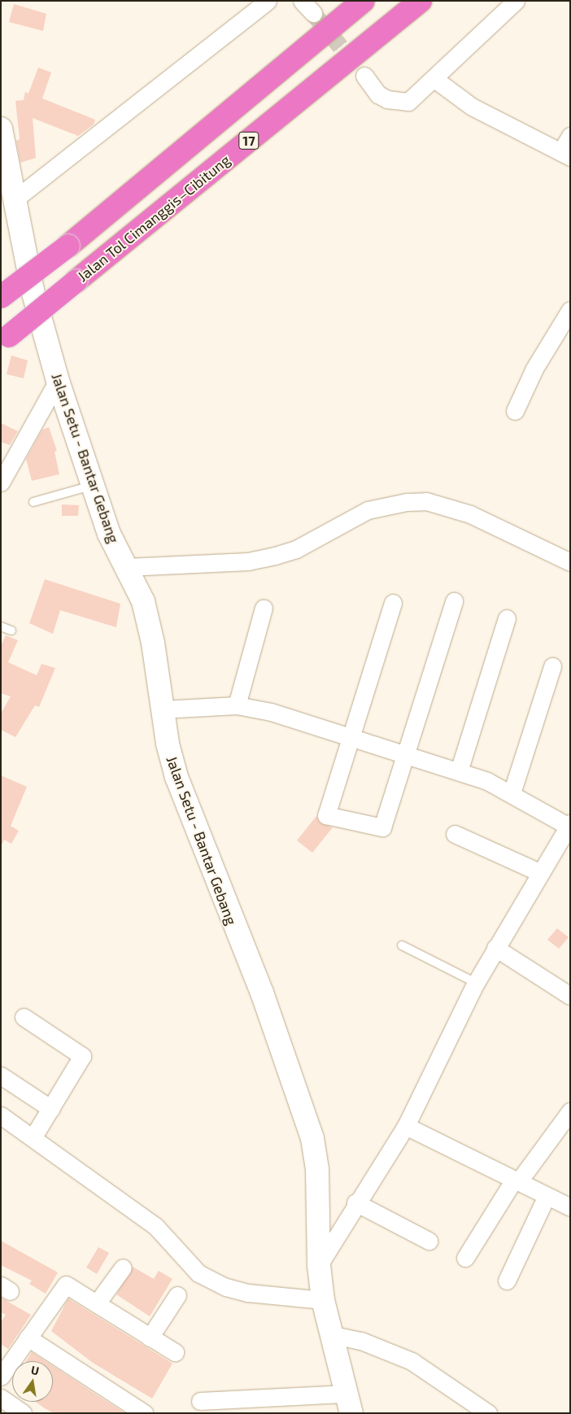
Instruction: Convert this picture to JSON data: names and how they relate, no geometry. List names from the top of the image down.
{
  "streets": {
    "highway": ["17", "Jalan Tol Cimanggis–Cibitung"],
    "main road": ["Jalan Setu - Bantar Gebang"]
  },
  "north": "top"
}
